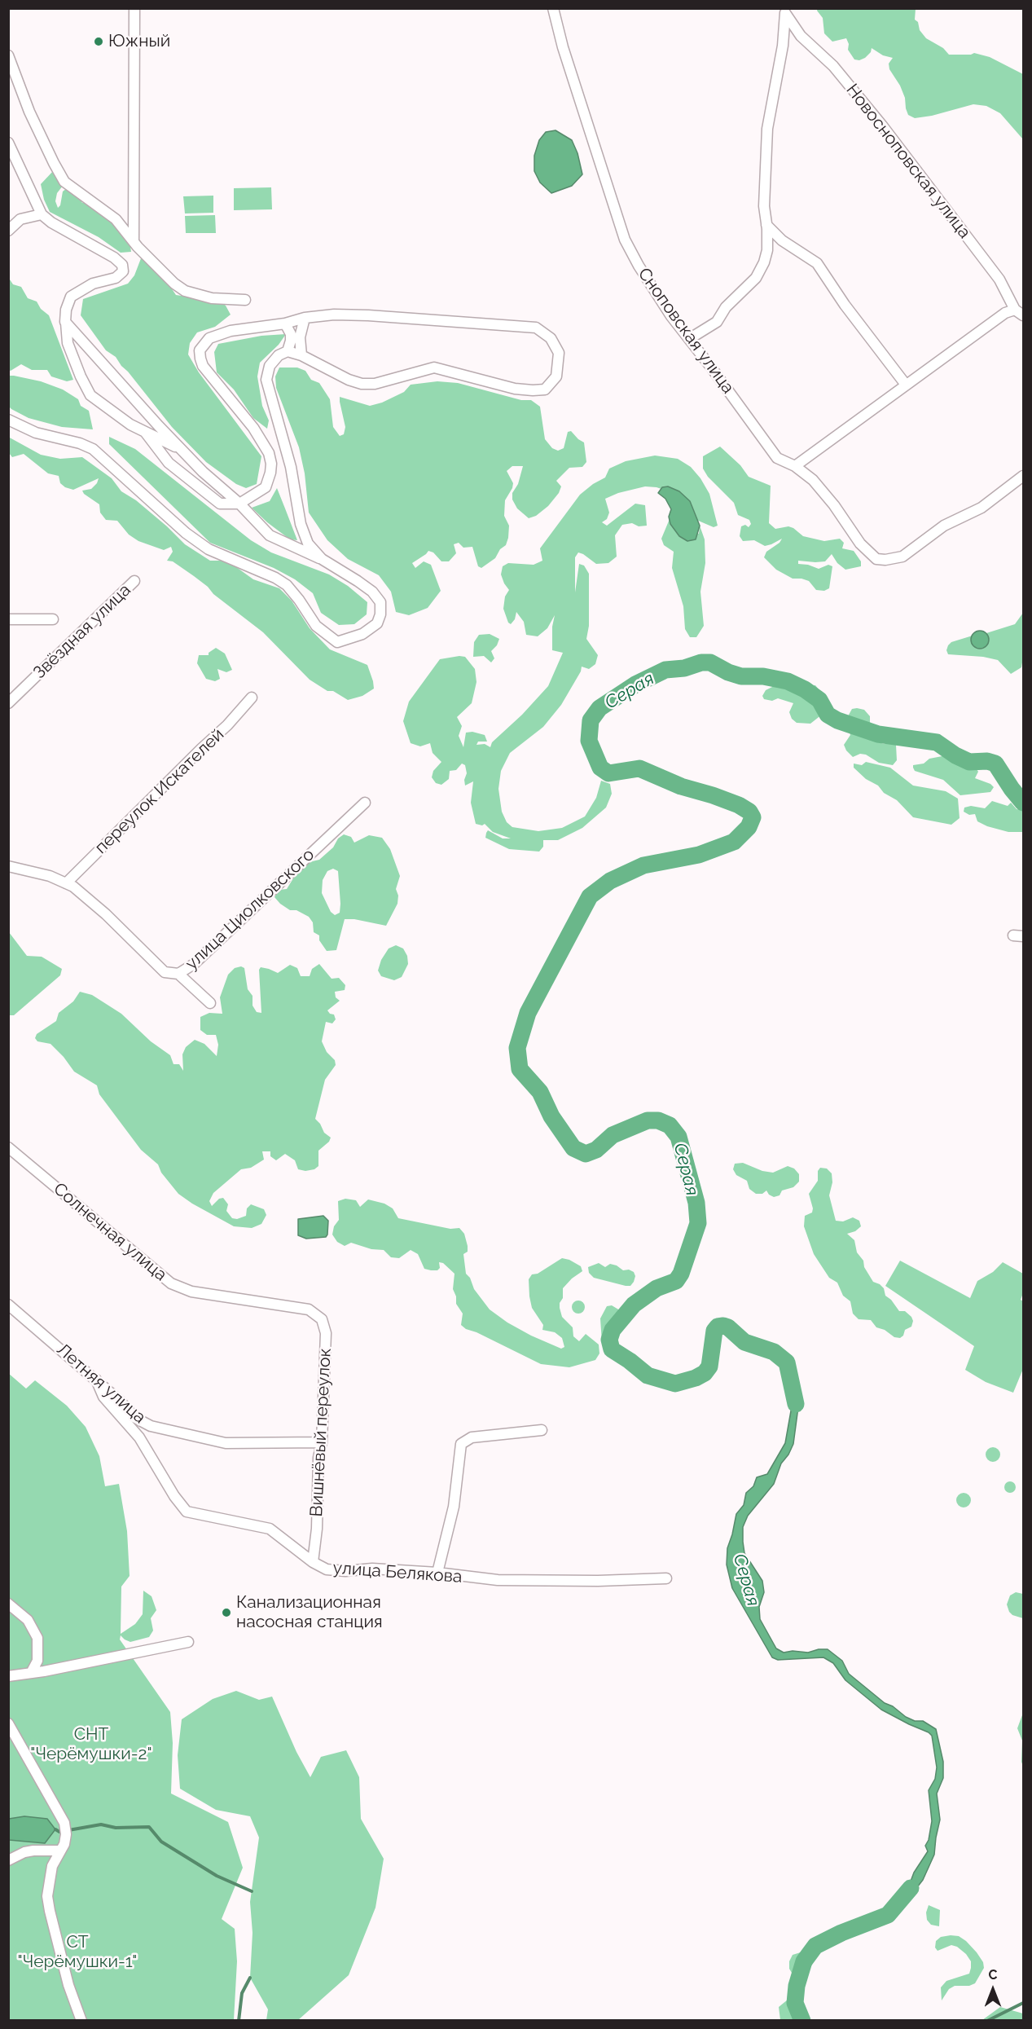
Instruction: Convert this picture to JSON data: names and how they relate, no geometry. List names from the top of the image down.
{
  "streets": {
    "street": [
      "Новосноповская улица",
      "Сноповская улица",
      "Звёздная улица",
      "переулок Искателей",
      "улица Циолковского",
      "Солнечная улица",
      "Летняя улица",
      "Вишнёвый переулок",
      "улица Белякова"
    ]
  },
  "crossings": [
    ["переулок Искателей", "улица Циолковского"],
    ["Солнечная улица", "Вишнёвый переулок"],
    ["Летняя улица", "Вишнёвый переулок"],
    ["Летняя улица", "улица Белякова"],
    ["Вишнёвый переулок", "улица Белякова"]
  ],
  "water": ["Серая"],
  "parks": ["СНТ \"Черёмушки-2\"", "СТ \"Черёмушки-1\""],
  "places": ["Южный", "Канализационная насосная станция"],
  "north": "top"
}
